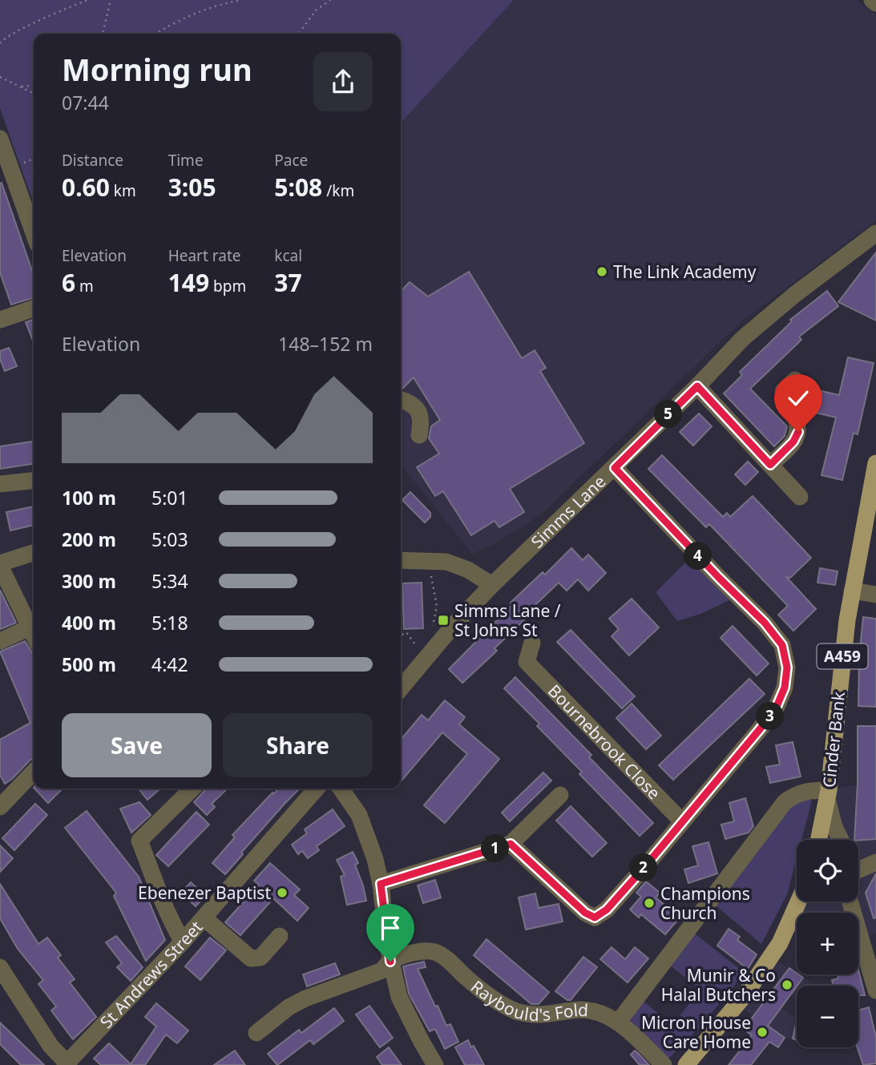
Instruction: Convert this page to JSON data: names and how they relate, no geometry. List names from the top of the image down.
{
  "streets": {
    "main road": ["A459", "Cinder Bank"],
    "street": [
      "Simms Lane",
      "Bournebrook Close",
      "St Andrews Street",
      "Raybould's Fold"
    ]
  },
  "places": {
    "other": [
      "The Link Academy",
      "Ebenezer Baptist",
      "Champions Church",
      "Munir & Co Halal Butchers",
      "Micron House Care Home"
    ],
    "transit": ["Simms Lane / St Johns St"]
  },
  "page": {
    "heading": ["Morning run", "07:44"],
    "stats": [
      ["Distance", "0.60 km"],
      ["Time", "3:05"],
      ["Pace", "5:08 /km"],
      ["Elevation", "6 m"],
      ["Heart rate", "149 bpm"],
      ["kcal", "37"]
    ],
    "chart": ["Elevation", "148–152 m"],
    "pins": [
      "5",
      "4",
      "3",
      "1",
      "2"
    ],
    "list": [
      {
        "name": "100 m",
        "note": "5:01"
      },
      {
        "name": "200 m",
        "note": "5:03"
      },
      {
        "name": "300 m",
        "note": "5:34"
      },
      {
        "name": "400 m",
        "note": "5:18"
      },
      {
        "name": "500 m",
        "note": "4:42"
      }
    ],
    "buttons": ["Save", "Share"],
    "map_buttons": ["+", "−"]
  }
}
